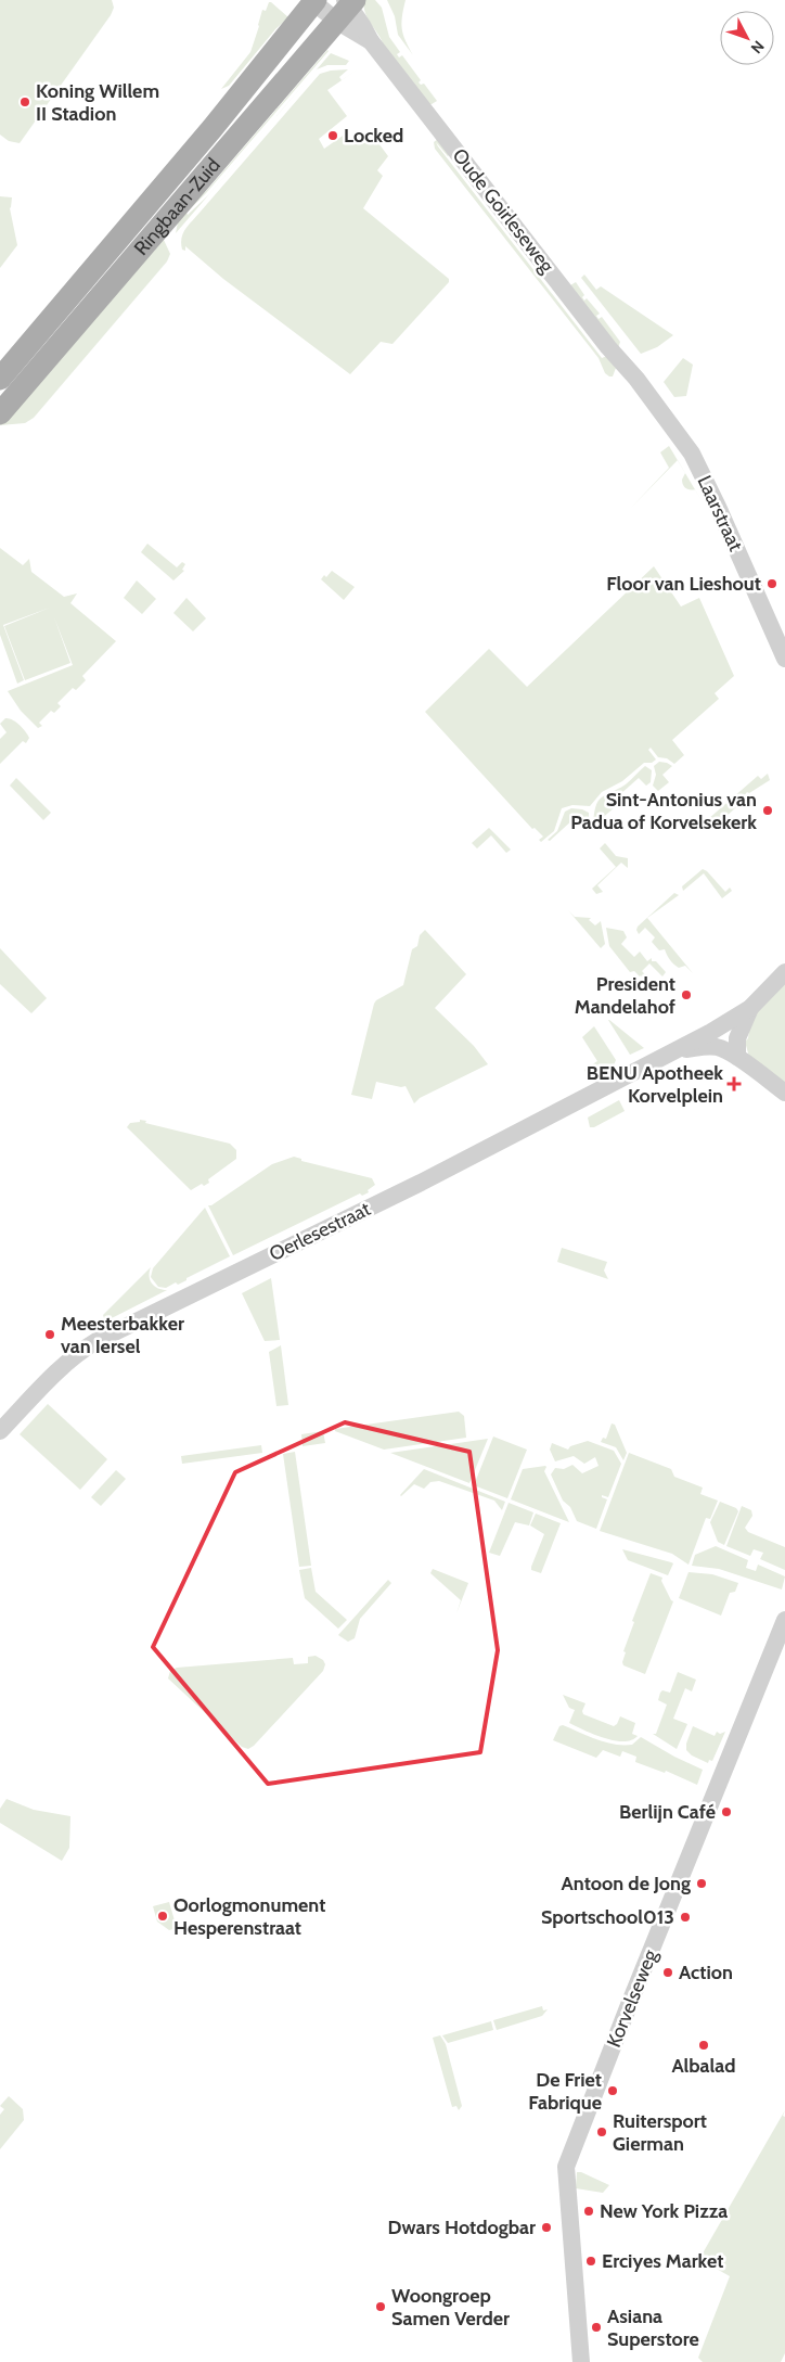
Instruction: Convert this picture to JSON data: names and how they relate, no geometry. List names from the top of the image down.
{
  "streets": {
    "main road": ["Ringbaan-Zuid"],
    "street": [
      "Oude Goirleseweg",
      "Laarstraat",
      "Oerlesestraat",
      "Korvelseweg"
    ]
  },
  "crossings": [
    ["Ringbaan-Zuid", "Oude Goirleseweg"],
    ["Oude Goirleseweg", "Laarstraat"]
  ],
  "places": {
    "other": [
      "Koning Willem II Stadion",
      "Locked",
      "Floor van Lieshout",
      "Sint-Antonius van Padua of Korvelsekerk",
      "President Mandelahof",
      "Meesterbakker van Iersel",
      "Berlijn Café",
      "Antoon de Jong",
      "Oorlogmonument Hesperenstraat",
      "Sportschool013",
      "Action",
      "Albalad",
      "De Friet Fabrique",
      "Ruitersport Gierman",
      "New York Pizza",
      "Dwars Hotdogbar",
      "Erciyes Market",
      "Woongroep Samen Verder",
      "Asiana Superstore"
    ],
    "health": ["BENU Apotheek Korvelplein"]
  },
  "north": "bottom right"
}
